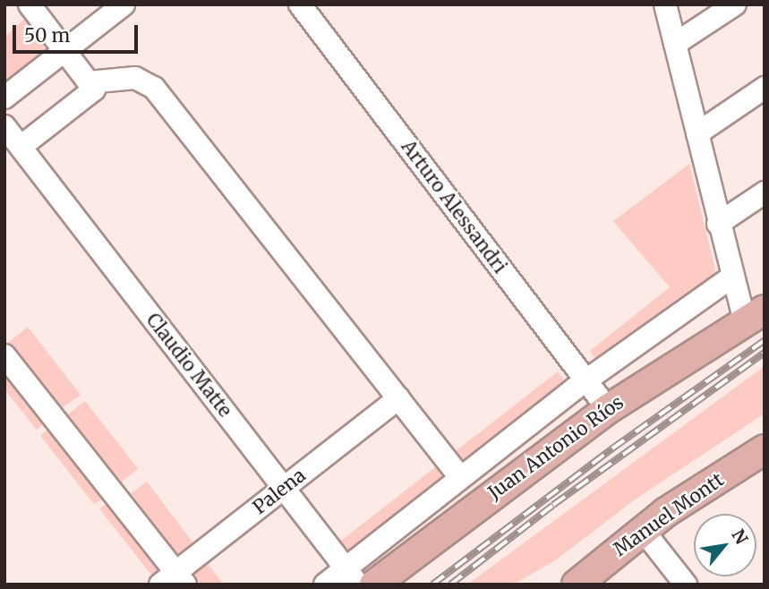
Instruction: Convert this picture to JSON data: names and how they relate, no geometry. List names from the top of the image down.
{
  "streets": {
    "main road": ["Juan Antonio Ríos", "Manuel Montt"],
    "street": ["Arturo Alessandri", "Claudio Matte", "Palena"]
  },
  "crossings": [
    ["Arturo Alessandri", "Juan Antonio Ríos"],
    ["Claudio Matte", "Palena"]
  ],
  "scale_bar": "50 m",
  "north": "top right"
}
